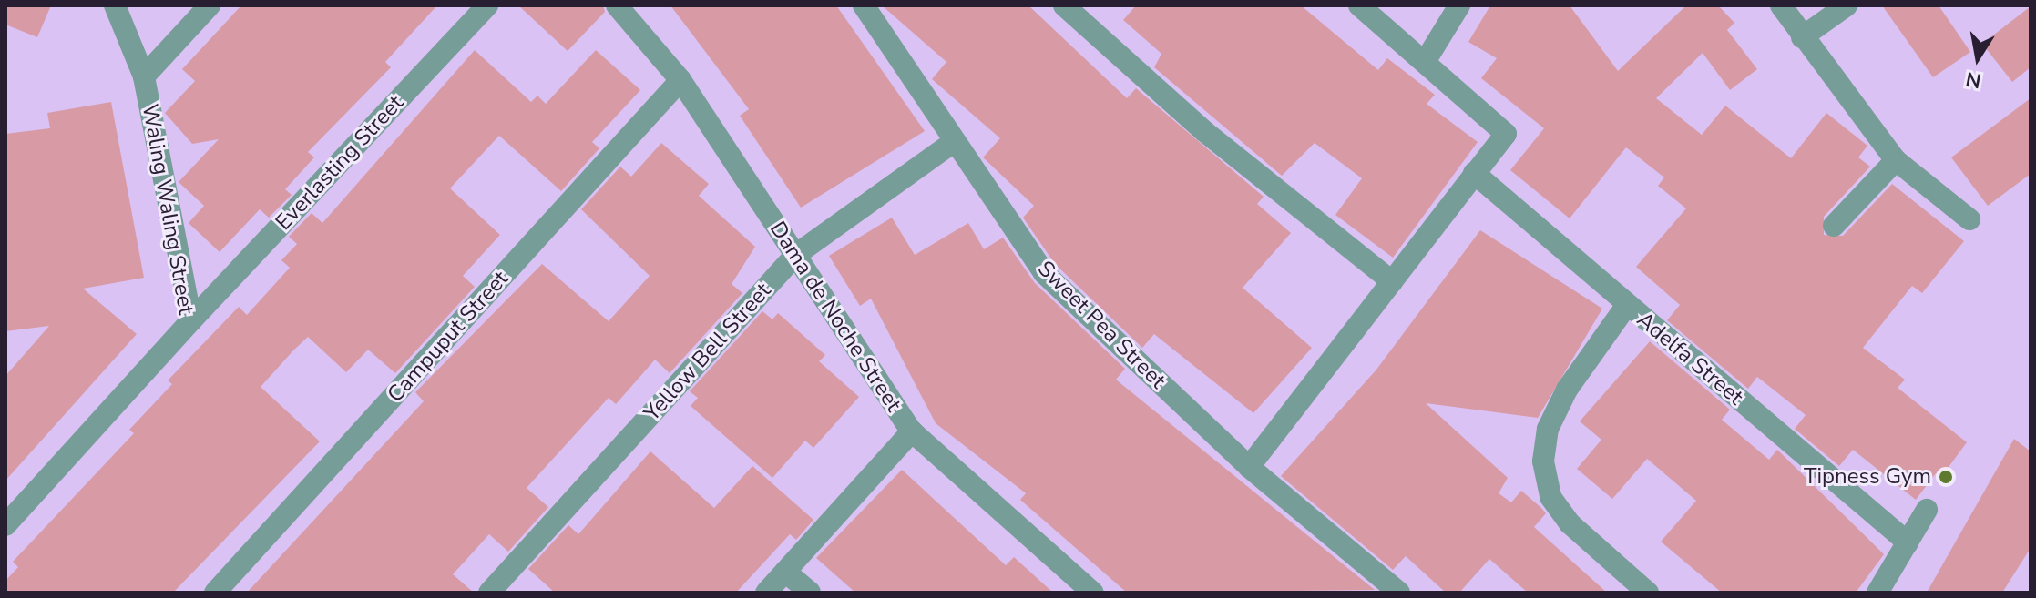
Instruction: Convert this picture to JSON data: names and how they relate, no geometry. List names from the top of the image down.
{
  "streets": {
    "street": [
      "Everlasting Street",
      "Waling Waling Street",
      "Dama de Noche Street",
      "Sweet Pea Street",
      "Campuput Street",
      "Yellow Bell Street",
      "Adelfa Street"
    ]
  },
  "crossings": [
    ["Everlasting Street", "Waling Waling Street"],
    ["Dama de Noche Street", "Campuput Street"],
    ["Dama de Noche Street", "Yellow Bell Street"],
    ["Sweet Pea Street", "Yellow Bell Street"]
  ],
  "places": ["Tipness Gym"],
  "north": "bottom"
}
